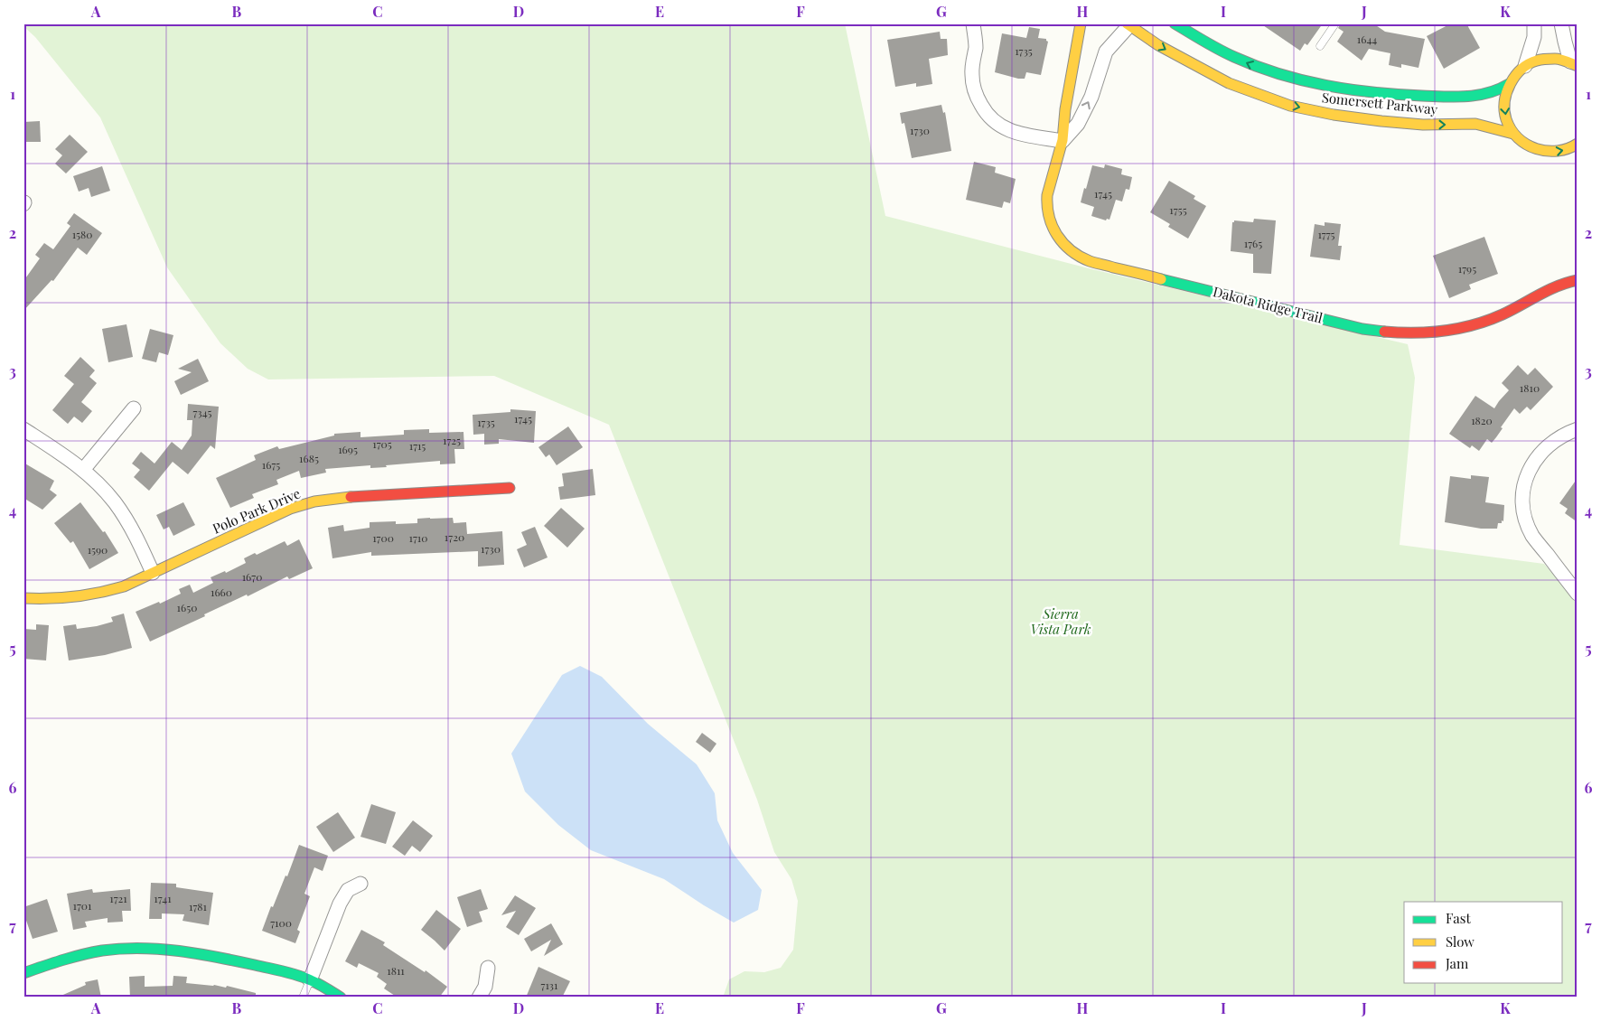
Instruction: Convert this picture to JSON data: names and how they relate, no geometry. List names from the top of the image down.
{
  "streets": {
    "street": ["Somersett Parkway", "Dakota Ridge Trail", "Polo Park Drive"]
  },
  "crossings": [
    ["Somersett Parkway", "Dakota Ridge Trail"]
  ],
  "parks": ["Sierra Vista Park"],
  "house_numbers": [
    "1644",
    "1735",
    "1730",
    "1745",
    "1755",
    "1580",
    "1775",
    "1765",
    "1795",
    "1810",
    "7345",
    "1745",
    "1820",
    "1735",
    "1725",
    "1705",
    "1715",
    "1695",
    "1685",
    "1675",
    "1720",
    "1700",
    "1710",
    "1730",
    "1590",
    "1670",
    "1660",
    "1650",
    "1721",
    "1741",
    "1701",
    "1781",
    "7100",
    "1811",
    "7131"
  ],
  "legend": ["Fast", "Slow", "Jam"],
  "grid": {
    "columns": [
      "A",
      "B",
      "C",
      "D",
      "E",
      "F",
      "G",
      "H",
      "I",
      "J",
      "K"
    ],
    "rows": [
      "1",
      "2",
      "3",
      "4",
      "5",
      "6",
      "7"
    ]
  }
}
